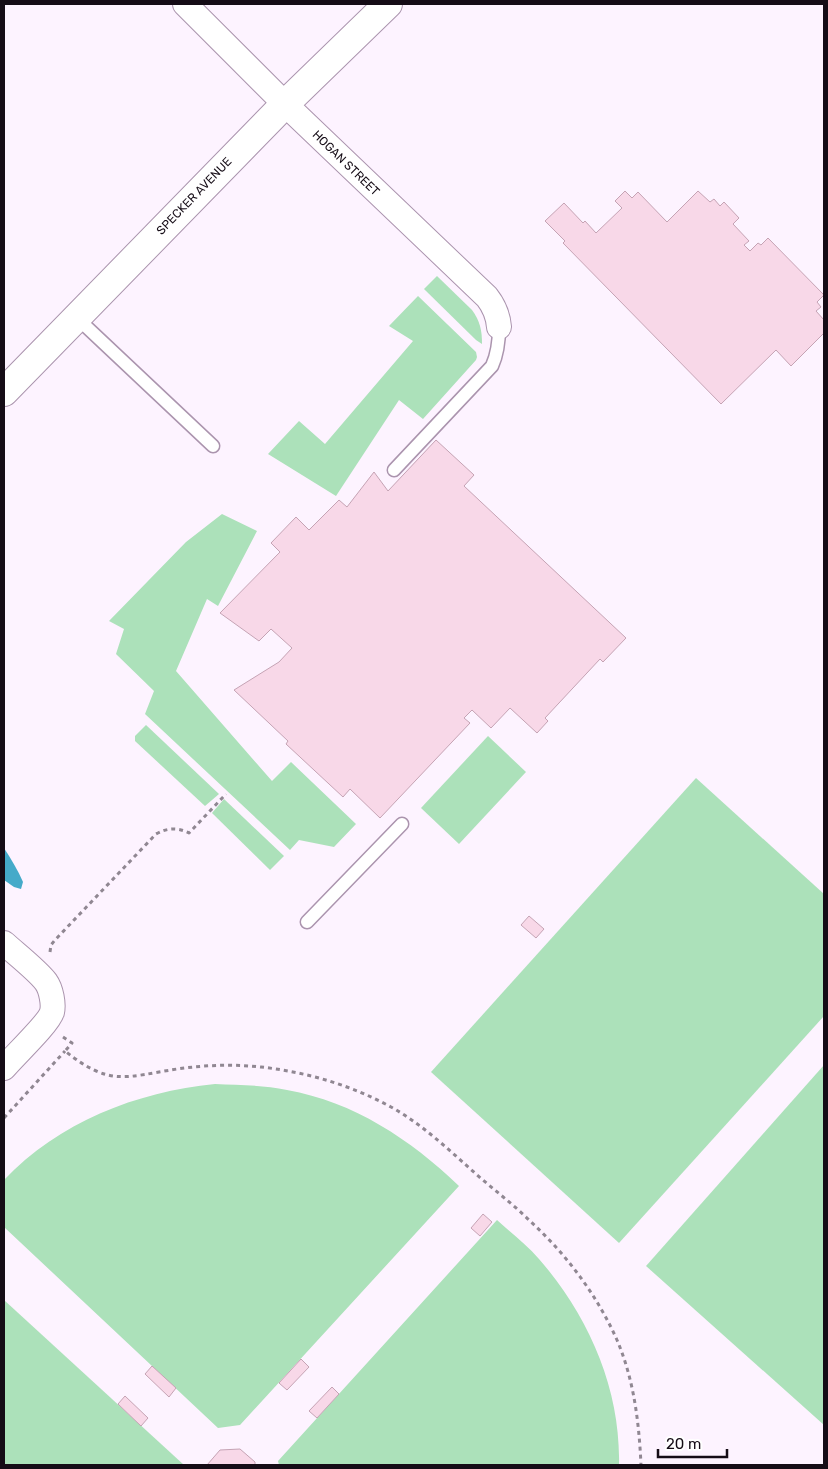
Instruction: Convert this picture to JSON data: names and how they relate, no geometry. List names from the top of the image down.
{
  "streets": {
    "street": ["HOGAN STREET", "SPECKER AVENUE"]
  },
  "crossings": [
    ["HOGAN STREET", "SPECKER AVENUE"]
  ],
  "scale_bar": "20 m"
}
